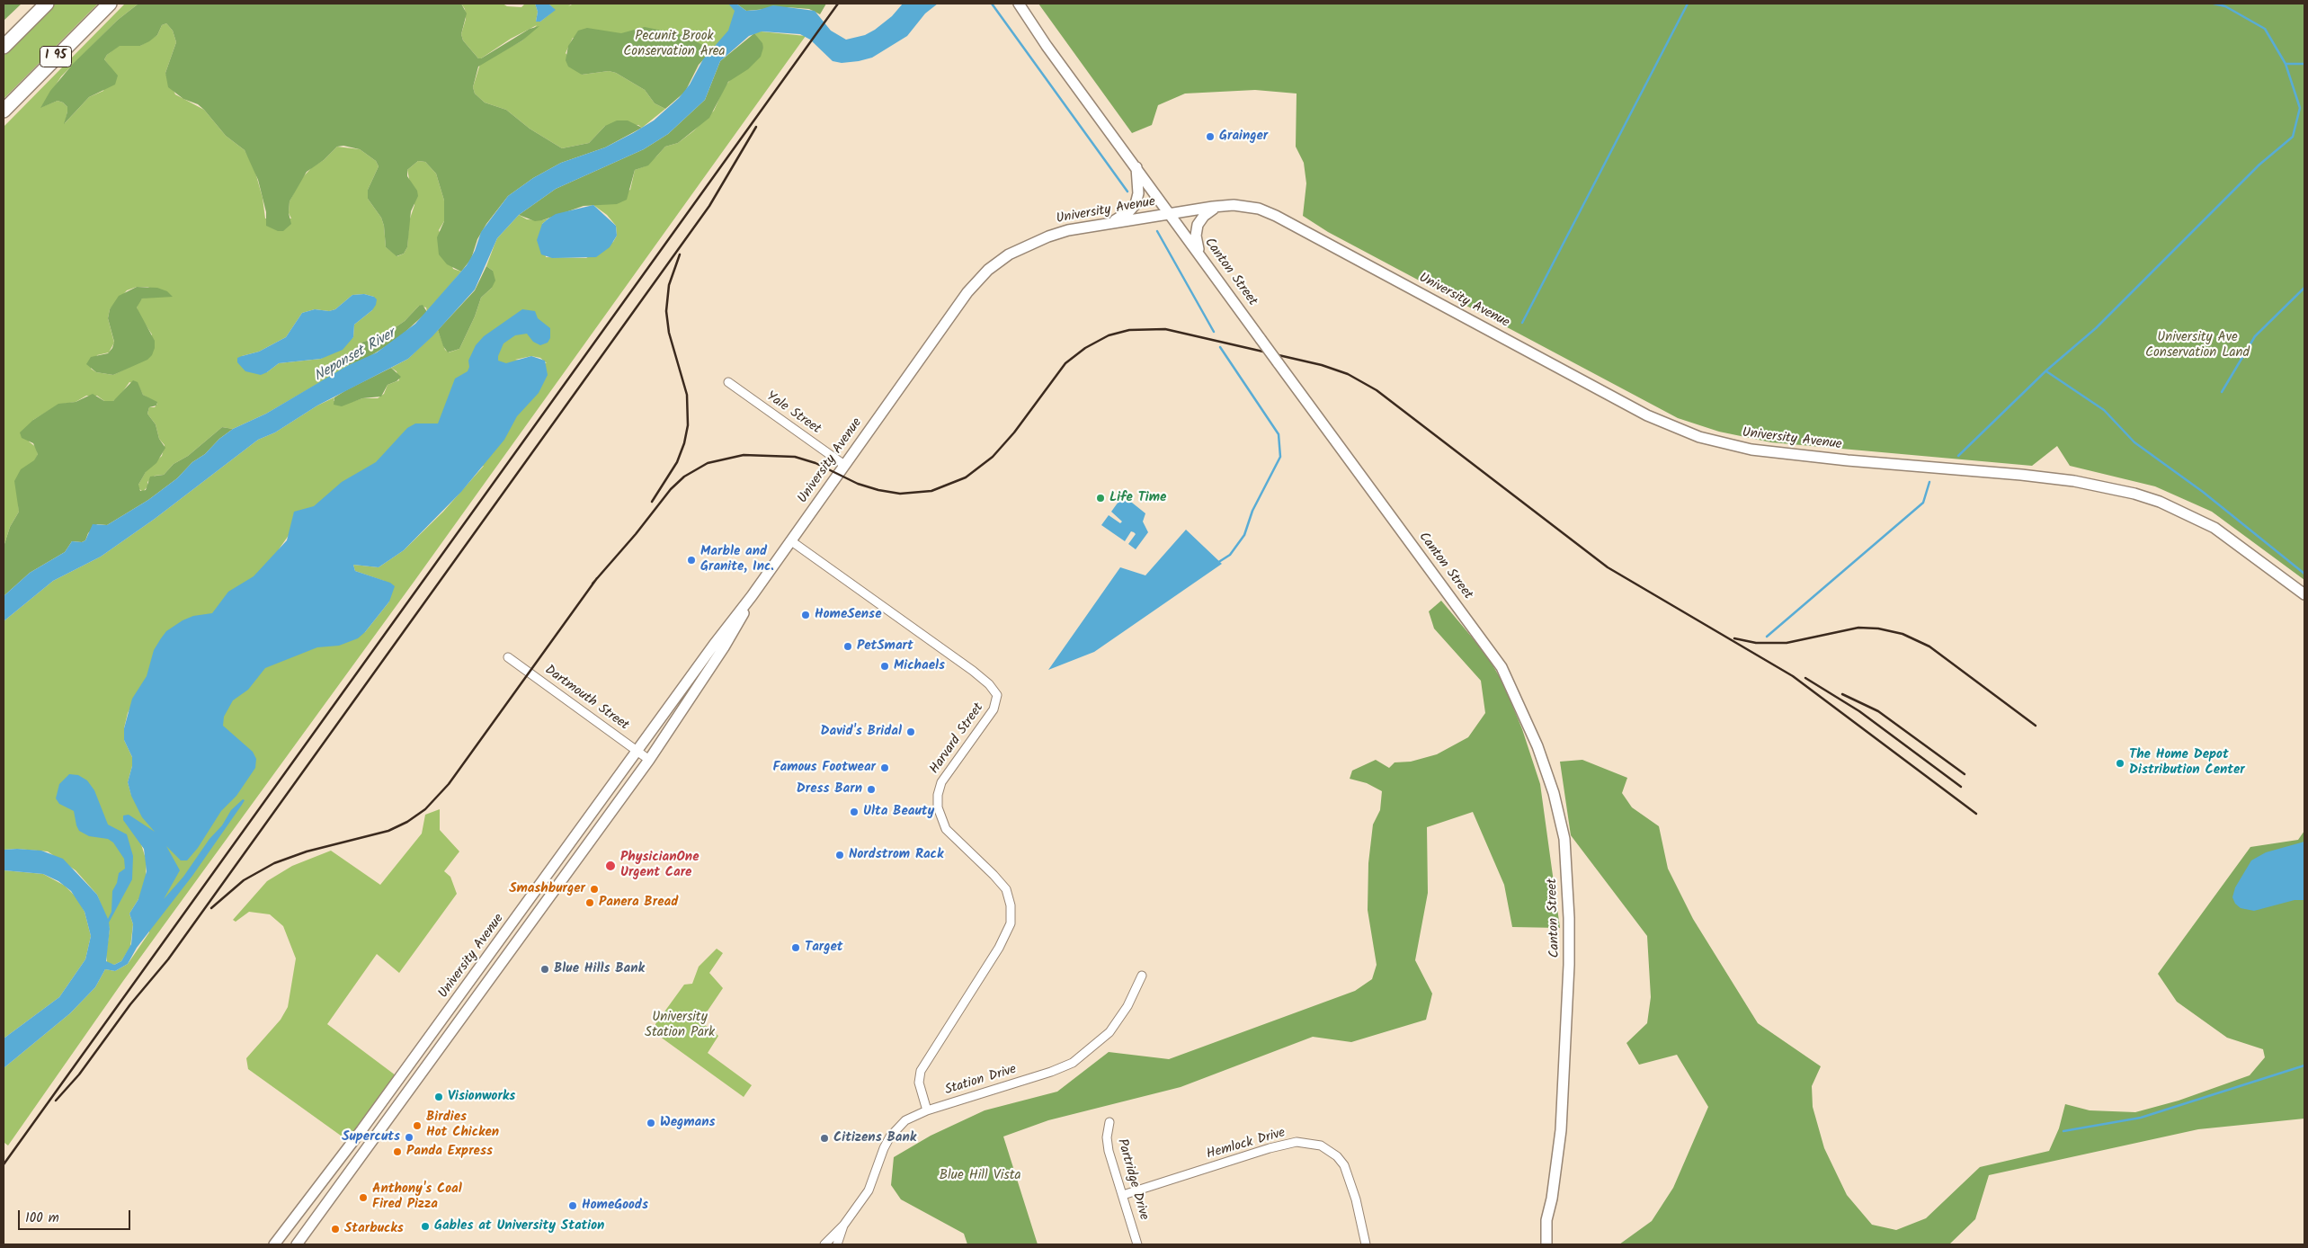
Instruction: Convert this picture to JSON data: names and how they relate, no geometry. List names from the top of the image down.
{
  "streets": {
    "highway": ["I 95"],
    "main road": ["University Avenue", "Canton Street"],
    "street": [
      "Yale Street",
      "Dartmouth Street",
      "Harvard Street",
      "Station Drive",
      "Hemlock Drive",
      "Partridge Drive"
    ]
  },
  "crossings": [
    ["University Avenue", "Canton Street"],
    ["University Avenue", "Yale Street"],
    ["University Avenue", "Dartmouth Street"],
    ["University Avenue", "Harvard Street"],
    ["Harvard Street", "Station Drive"],
    ["Hemlock Drive", "Partridge Drive"]
  ],
  "water": ["Neponset River"],
  "parks": [
    "Pecunit Brook Conservation Area",
    "University Ave Conservation Land",
    "University Station Park",
    "Blue Hill Vista"
  ],
  "places": [
    "Grainger",
    "Life Time",
    "Marble and Granite, Inc.",
    "HomeSense",
    "PetSmart",
    "Michaels",
    "David's Bridal",
    "The Home Depot Distribution Center",
    "Famous Footwear",
    "Dress Barn",
    "Ulta Beauty",
    "Nordstrom Rack",
    "PhysicianOne Urgent Care",
    "Smashburger",
    "Panera Bread",
    "Target",
    "Blue Hills Bank",
    "Visionworks",
    "Wegmans",
    "Birdies Hot Chicken",
    "Supercuts",
    "Citizens Bank",
    "Panda Express",
    "Anthony's Coal Fired Pizza",
    "HomeGoods",
    "Gables at University Station",
    "Starbucks"
  ],
  "scale_bar": "100 m"
}
